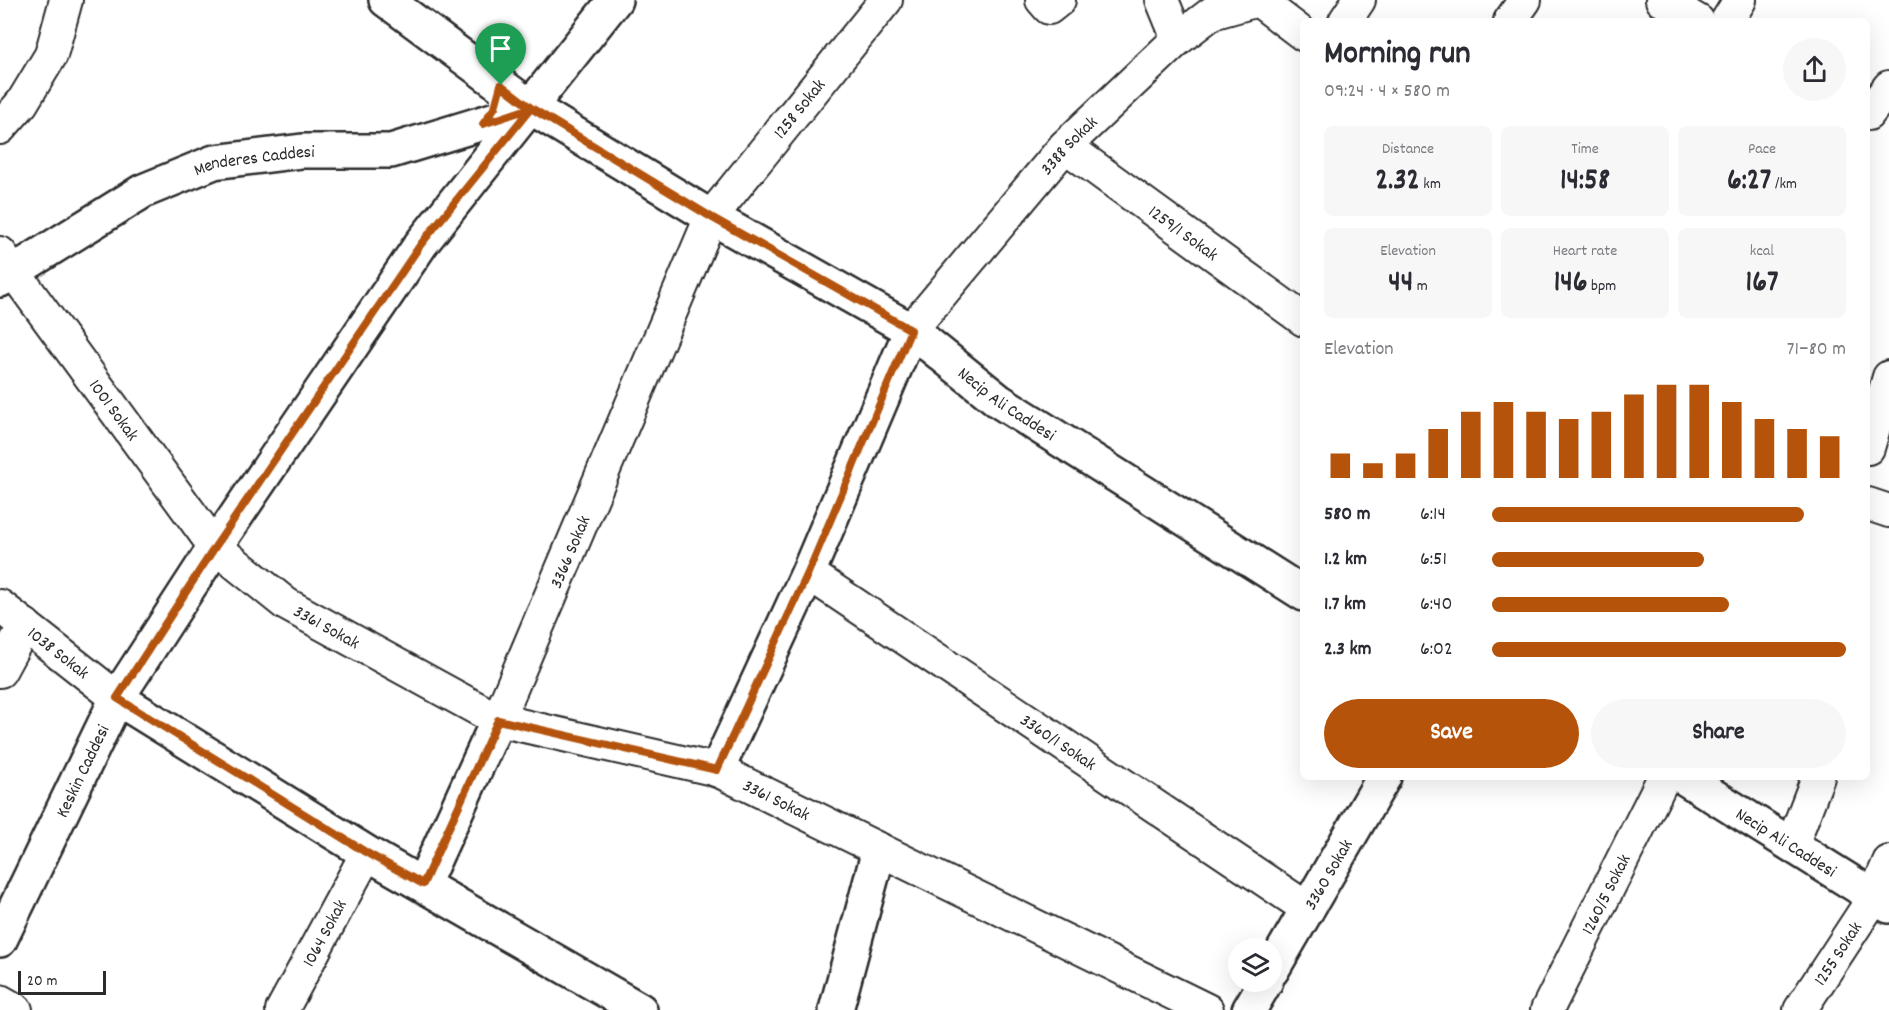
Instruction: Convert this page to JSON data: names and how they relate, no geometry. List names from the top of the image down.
{
  "streets": {
    "street": [
      "1258 Sokak",
      "3388 Sokak",
      "Menderes Caddesi",
      "1259/1 Sokak",
      "Necip Ali Caddesi",
      "1001 Sokak",
      "3366 Sokak",
      "3361 Sokak",
      "1038 Sokak",
      "3360/1 Sokak",
      "Keskin Caddesi",
      "3360 Sokak",
      "1260/5 Sokak",
      "1064 Sokak",
      "1255 Sokak"
    ]
  },
  "crossings": [
    ["1258 Sokak", "Necip Ali Caddesi"],
    ["1258 Sokak", "3366 Sokak"],
    ["3388 Sokak", "1259/1 Sokak"],
    ["3388 Sokak", "Necip Ali Caddesi"],
    ["Menderes Caddesi", "Necip Ali Caddesi"],
    ["Menderes Caddesi", "1001 Sokak"],
    ["Menderes Caddesi", "Keskin Caddesi"],
    ["Necip Ali Caddesi", "3366 Sokak"],
    ["Necip Ali Caddesi", "Keskin Caddesi"],
    ["Necip Ali Caddesi", "1255 Sokak"],
    ["1001 Sokak", "3361 Sokak"],
    ["1001 Sokak", "Keskin Caddesi"],
    ["3366 Sokak", "3361 Sokak"],
    ["3361 Sokak", "Keskin Caddesi"],
    ["1038 Sokak", "Keskin Caddesi"],
    ["3360/1 Sokak", "3360 Sokak"]
  ],
  "scale_bar": "20 m",
  "page": {
    "heading": ["Morning run", "09:24 · 4 × 580 m"],
    "stats": [
      ["Distance", "2.32 km"],
      ["Time", "14:58"],
      ["Pace", "6:27 /km"],
      ["Elevation", "44 m"],
      ["Heart rate", "146 bpm"],
      ["kcal", "167"]
    ],
    "chart": ["Elevation", "71–80 m"],
    "list": [
      {
        "name": "580 m",
        "note": "6:14"
      },
      {
        "name": "1.2 km",
        "note": "6:51"
      },
      {
        "name": "1.7 km",
        "note": "6:40"
      },
      {
        "name": "2.3 km",
        "note": "6:02"
      }
    ],
    "buttons": ["Save", "Share"],
    "scale": "20 m"
  }
}
